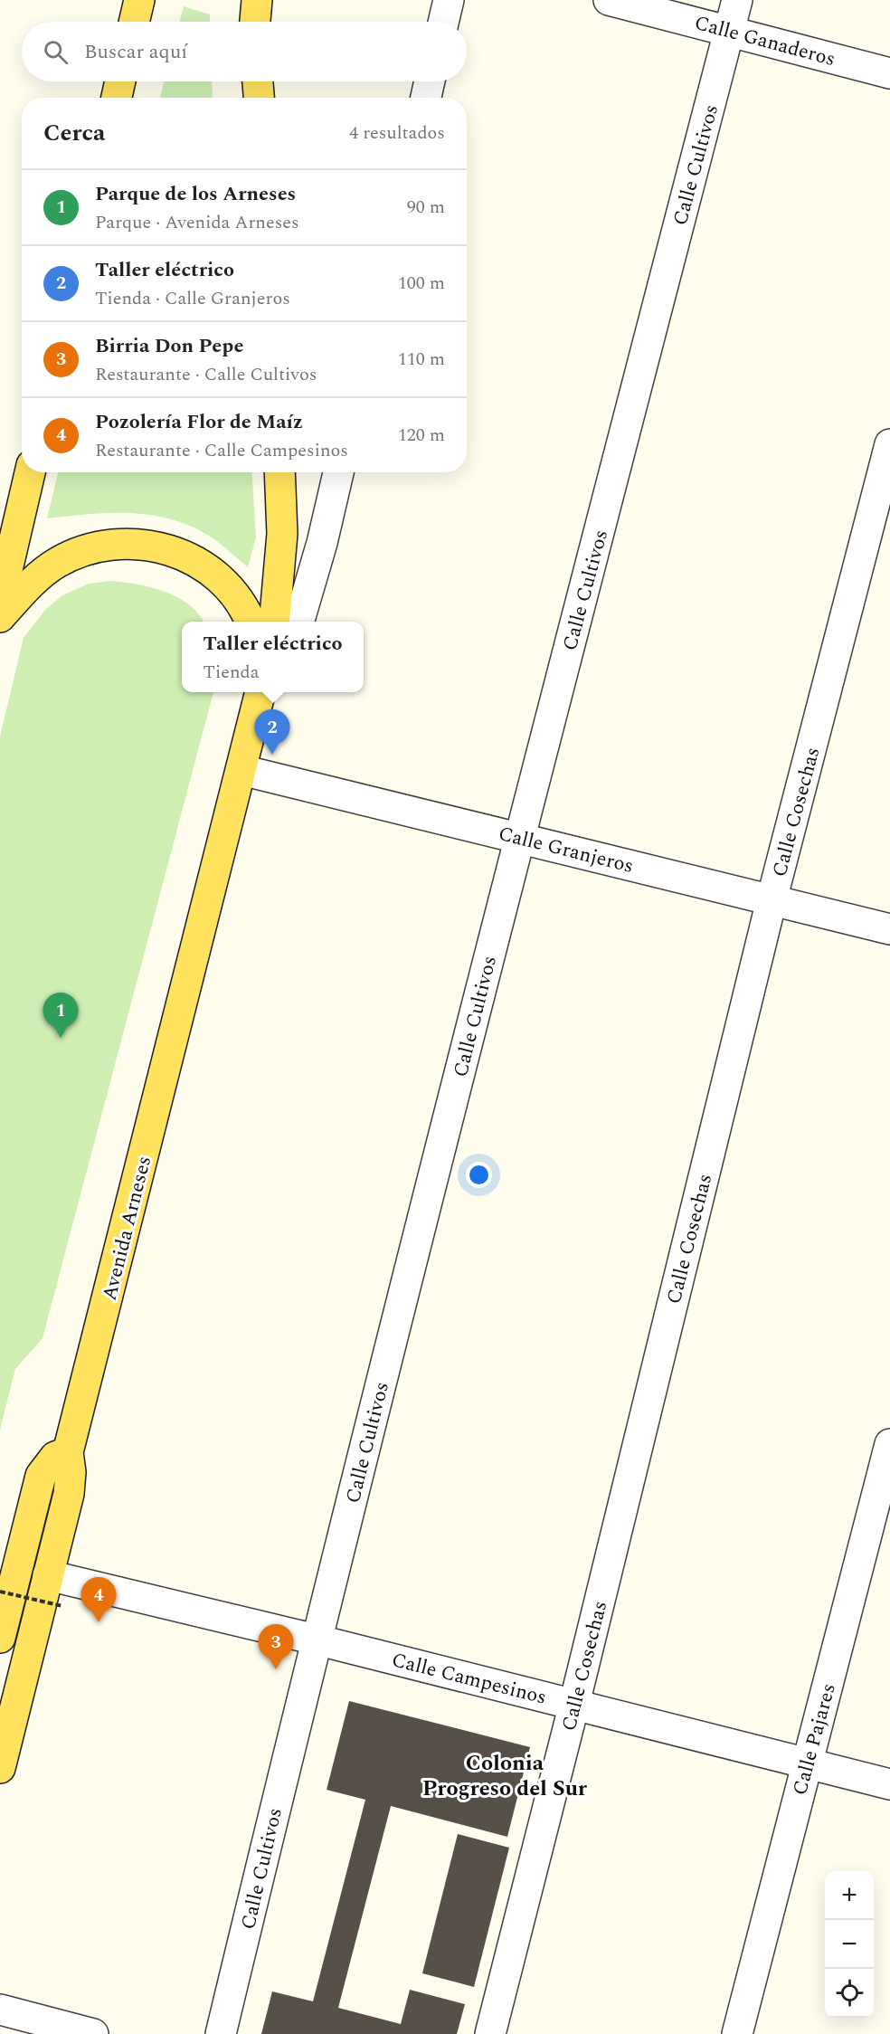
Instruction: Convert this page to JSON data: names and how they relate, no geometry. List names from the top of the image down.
{
  "streets": {
    "main road": ["Avenida Arneses"],
    "street": [
      "Calle Ganaderos",
      "Calle Cultivos",
      "Calle Cosechas",
      "Calle Granjeros",
      "Calle Campesinos",
      "Calle Pajares"
    ]
  },
  "crossings": [
    ["Calle Ganaderos", "Calle Cultivos"],
    ["Calle Cultivos", "Calle Granjeros"],
    ["Calle Cultivos", "Calle Campesinos"],
    ["Calle Cosechas", "Calle Granjeros"],
    ["Calle Cosechas", "Calle Campesinos"],
    ["Calle Granjeros", "Avenida Arneses"],
    ["Avenida Arneses", "Calle Campesinos"],
    ["Calle Campesinos", "Calle Pajares"]
  ],
  "districts": ["Colonia Progreso del Sur"],
  "page": {
    "search": "Buscar aquí",
    "heading": ["Cerca", "4 resultados"],
    "list": [
      {
        "mark": "1",
        "name": "Parque de los Arneses",
        "note": "Parque · Avenida Arneses",
        "value": "90 m"
      },
      {
        "mark": "2",
        "name": "Taller eléctrico",
        "note": "Tienda · Calle Granjeros",
        "value": "100 m"
      },
      {
        "mark": "3",
        "name": "Birria Don Pepe",
        "note": "Restaurante · Calle Cultivos",
        "value": "110 m"
      },
      {
        "mark": "4",
        "name": "Pozolería Flor de Maíz",
        "note": "Restaurante · Calle Campesinos",
        "value": "120 m"
      }
    ],
    "popup": ["Taller eléctrico", "Tienda"],
    "pins": [
      "2",
      "1",
      "4",
      "3"
    ],
    "map_buttons": ["+", "−"]
  }
}
